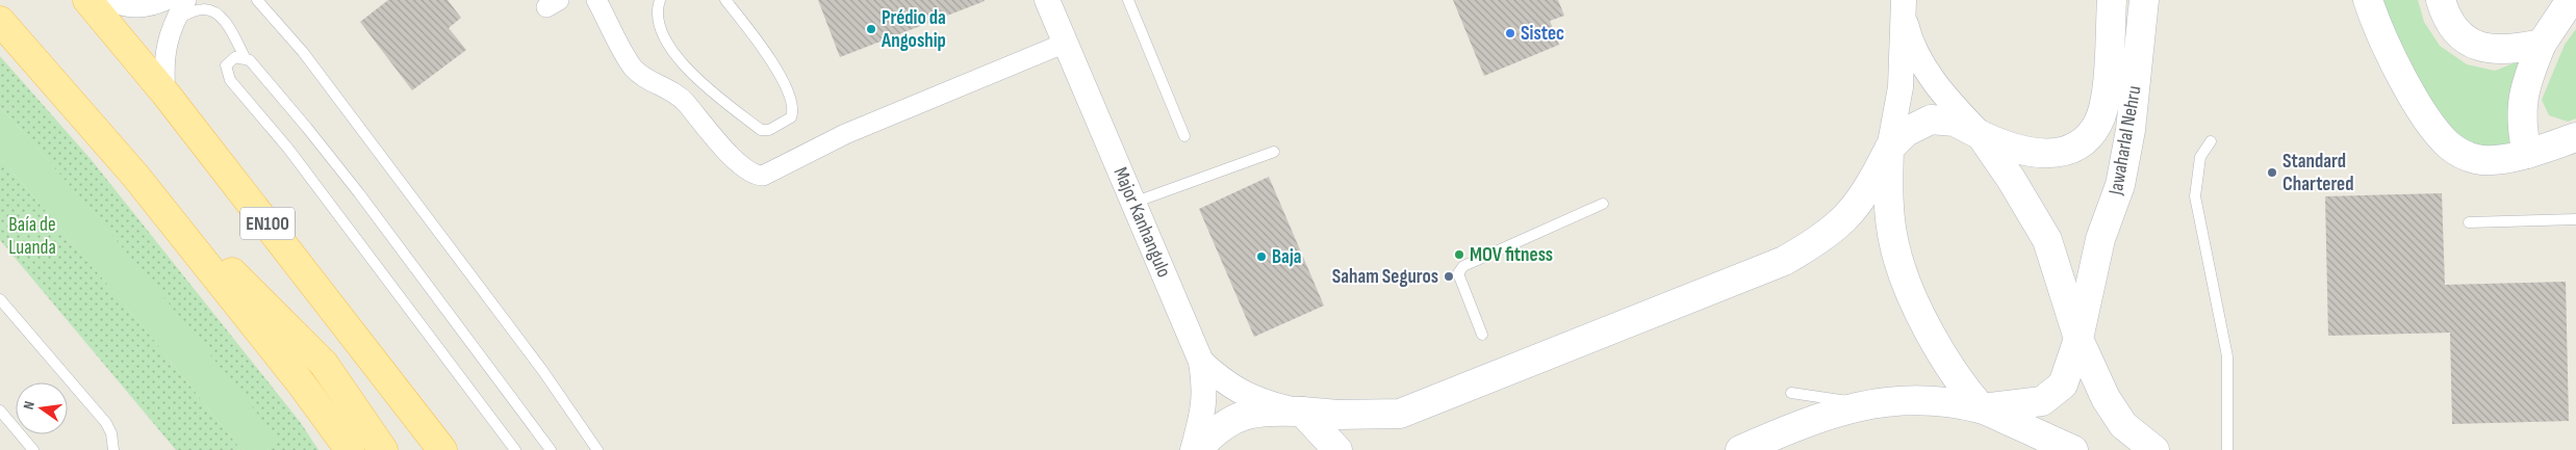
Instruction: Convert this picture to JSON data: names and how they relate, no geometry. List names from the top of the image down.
{
  "streets": {
    "main road": ["Jawaharlal Nehru", "EN100"],
    "street": ["Major Kanhangulo"]
  },
  "parks": ["Baía de Luanda"],
  "places": [
    "Prédio da Angoship",
    "Sistec",
    "Standard Chartered",
    "MOV fitness",
    "Baja",
    "Saham Seguros"
  ],
  "north": "left"
}
